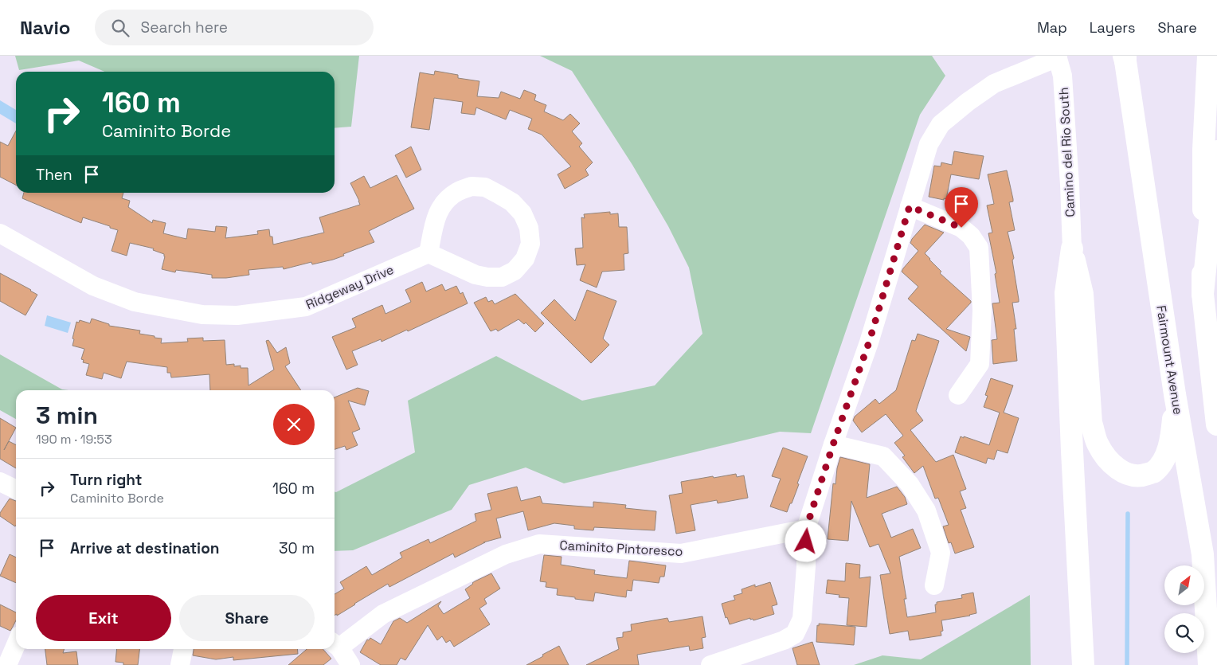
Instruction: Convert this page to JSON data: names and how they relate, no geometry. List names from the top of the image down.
{
  "streets": {
    "main road": ["Fairmount Avenue"],
    "street": ["Camino del Rio South", "Ridgeway Drive", "Caminito Pintoresco"]
  },
  "north": "top right",
  "page": {
    "header": "Navio",
    "search": "Search here",
    "nav": ["Map", "Layers", "Share"],
    "turn": ["160 m", "Caminito Borde"],
    "then": "Then",
    "heading": ["3 min", "190 m · 19:53"],
    "list": [
      {
        "name": "Turn right",
        "note": "Caminito Borde",
        "value": "160 m"
      },
      {
        "name": "Arrive at destination",
        "value": "30 m"
      }
    ],
    "buttons": ["Exit", "Share"]
  }
}
